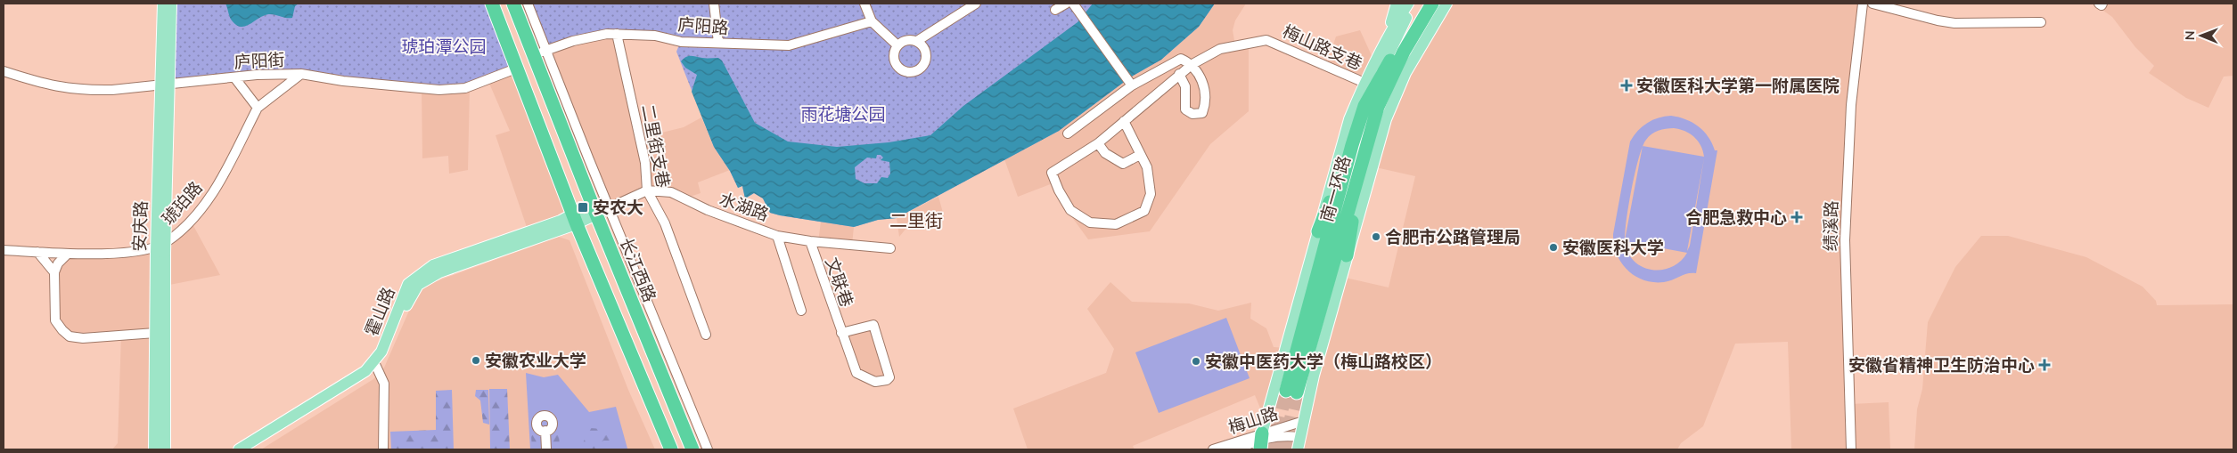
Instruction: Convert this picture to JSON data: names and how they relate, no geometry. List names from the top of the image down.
{
  "streets": {
    "highway": ["南一环路", "长江西路"],
    "main road": ["安庆路", "霍山路"],
    "street": [
      "庐阳路",
      "梅山路支巷",
      "庐阳街",
      "二里街支巷",
      "琥珀路",
      "水湖路",
      "绩溪路",
      "文联巷",
      "梅山路"
    ]
  },
  "crossings": [
    ["庐阳路", "二里街支巷"],
    ["庐阳路", "长江西路"],
    ["庐阳街", "安庆路"],
    ["二里街支巷", "水湖路"],
    ["水湖路", "长江西路"],
    ["水湖路", "文联巷"],
    ["水湖路", "霍山路"],
    ["长江西路", "霍山路"]
  ],
  "districts": ["二里街"],
  "parks": ["琥珀潭公园", "雨花塘公园"],
  "places": {
    "health": ["安徽医科大学第一附属医院", "合肥急救中心", "安徽省精神卫生防治中心"],
    "transit": ["安农大"],
    "other": [
      "合肥市公路管理局",
      "安徽医科大学",
      "安徽农业大学",
      "安徽中医药大学（梅山路校区）"
    ]
  },
  "north": "left"
}
